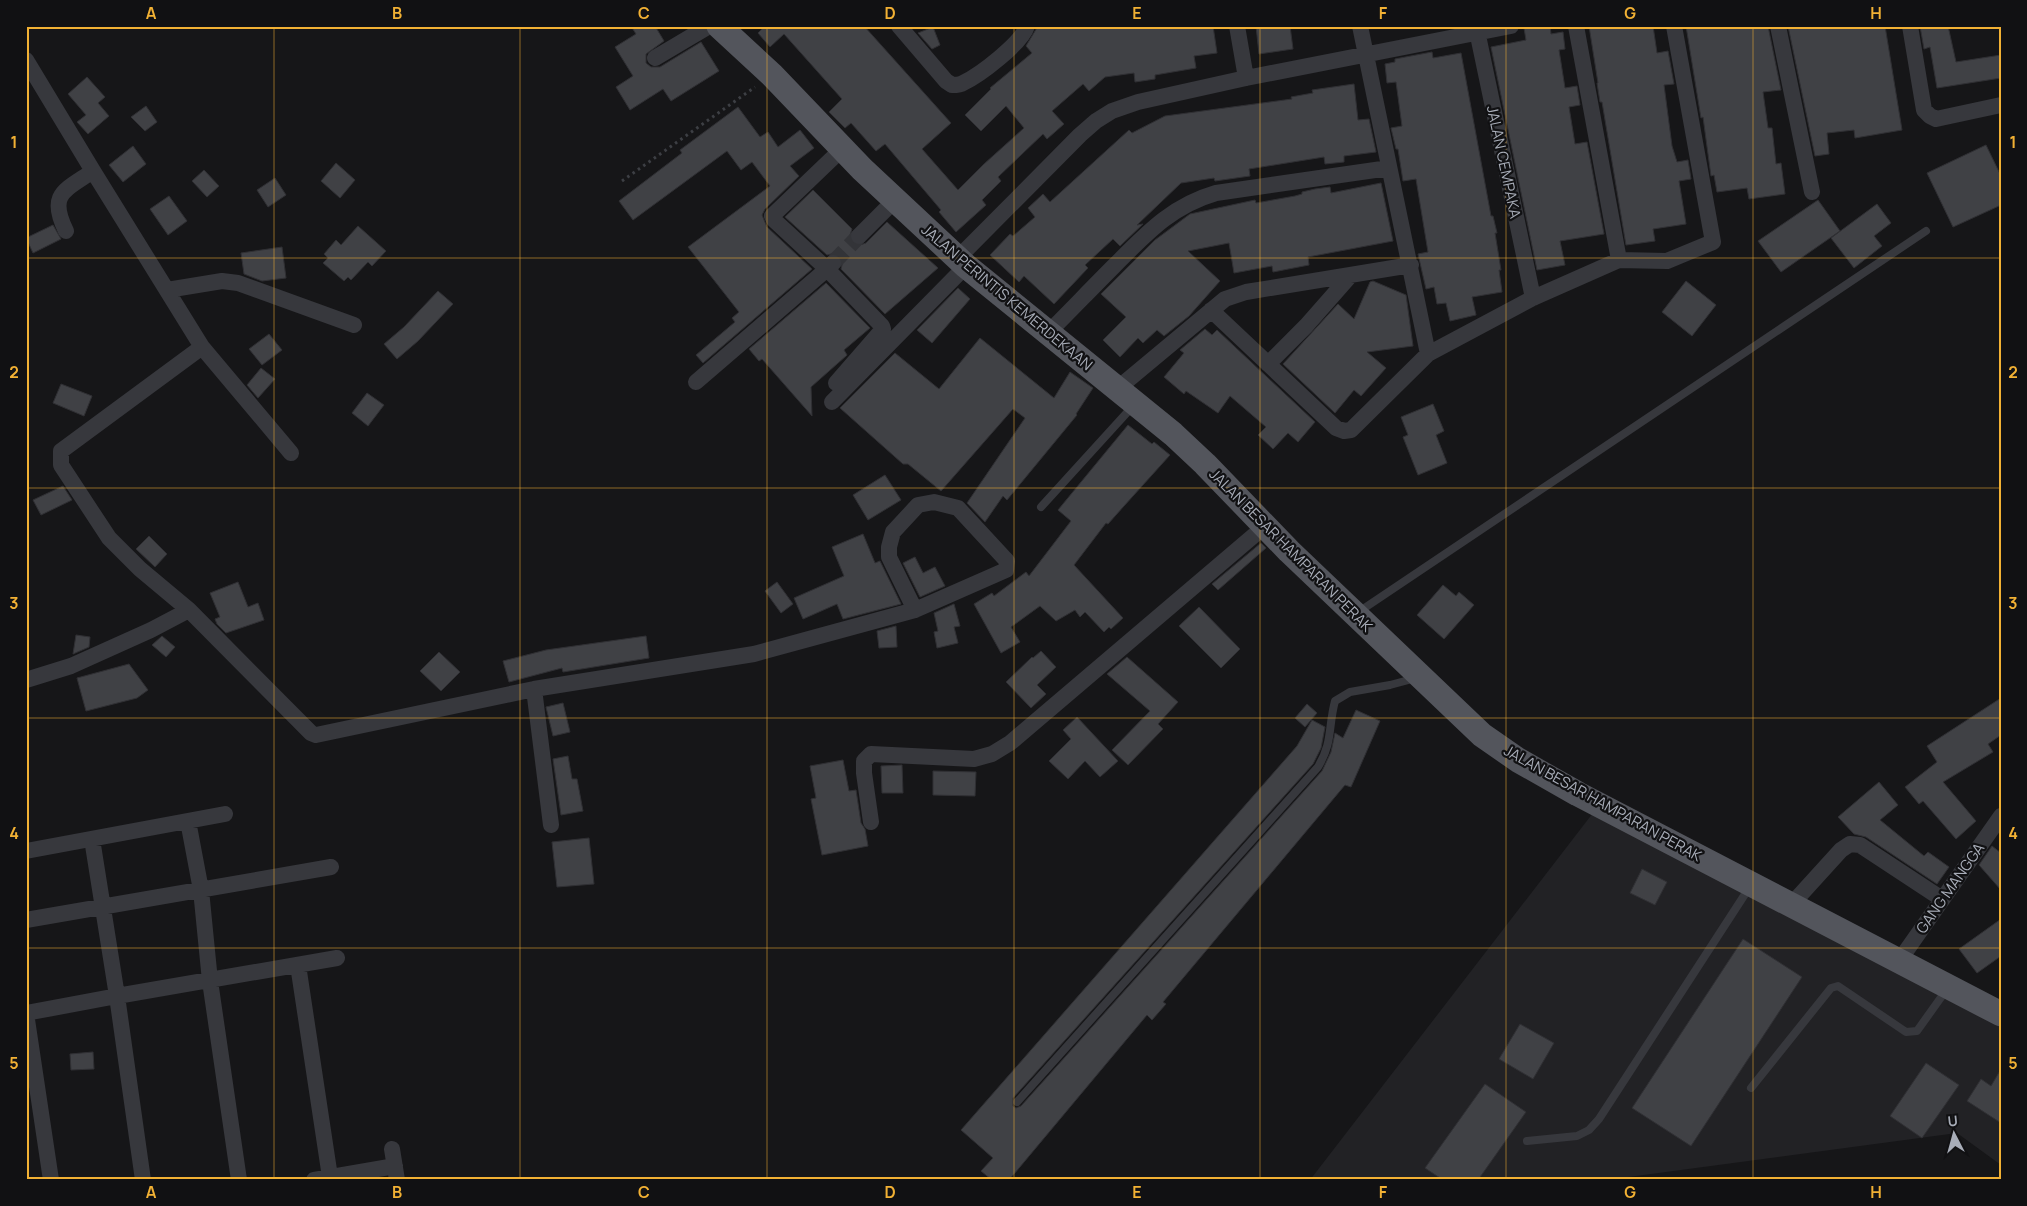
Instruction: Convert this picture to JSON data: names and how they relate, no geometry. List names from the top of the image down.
{
  "streets": {
    "main road": ["JALAN PERINTIS KEMERDEKAAN", "JALAN BESAR HAMPARAN PERAK"],
    "street": ["JALAN CEMPAKA", "GANG MANGGA"]
  },
  "crossings": [
    ["JALAN PERINTIS KEMERDEKAAN", "JALAN BESAR HAMPARAN PERAK"],
    ["JALAN BESAR HAMPARAN PERAK", "GANG MANGGA"]
  ],
  "north": "top",
  "grid": {
    "columns": [
      "A",
      "B",
      "C",
      "D",
      "E",
      "F",
      "G",
      "H"
    ],
    "rows": [
      "1",
      "2",
      "3",
      "4",
      "5"
    ]
  }
}
